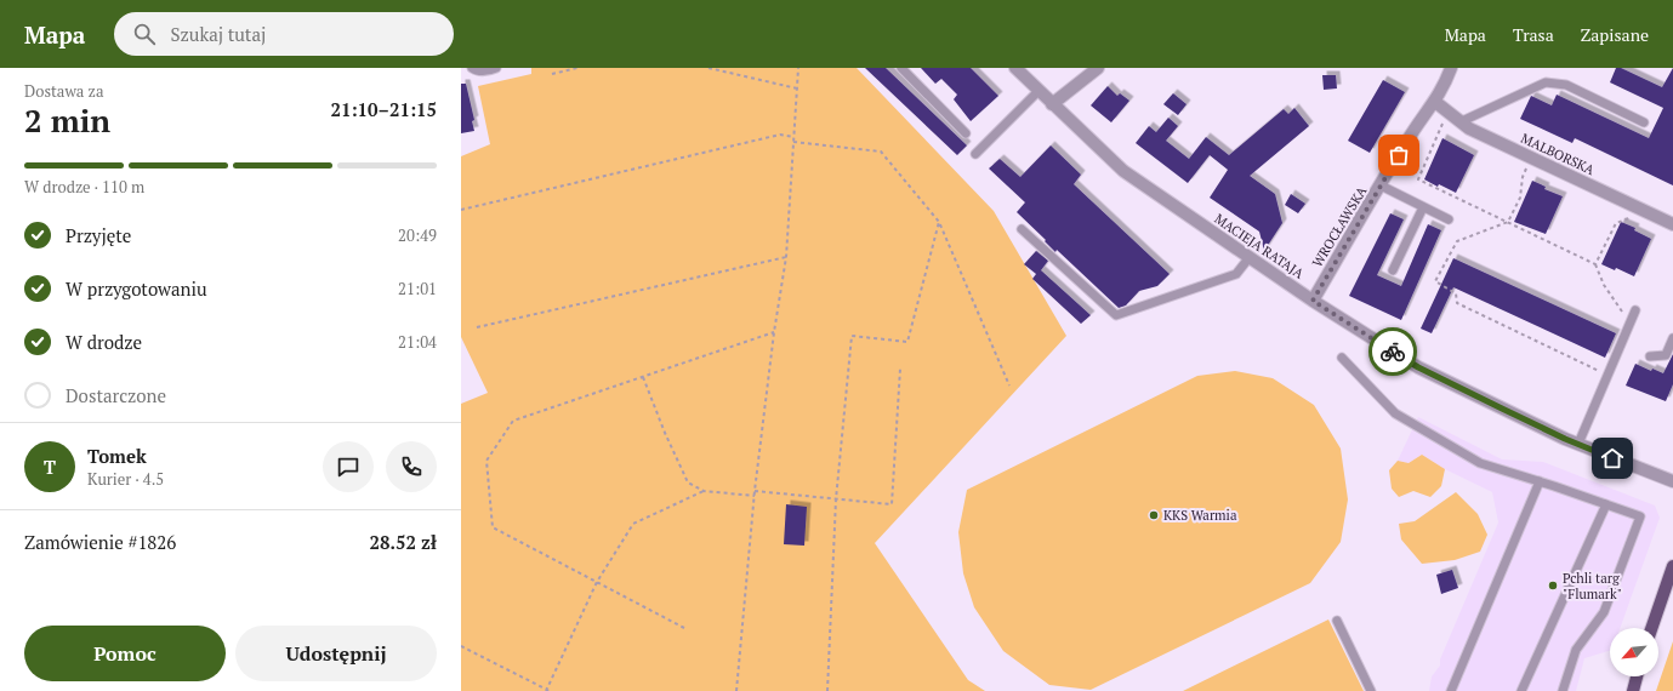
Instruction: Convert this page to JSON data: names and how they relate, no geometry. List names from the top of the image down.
{
  "streets": {
    "street": ["MALBORSKA", "WROCŁAWSKA", "MACIEJA RATAJA"]
  },
  "crossings": [
    ["MALBORSKA", "WROCŁAWSKA"],
    ["WROCŁAWSKA", "MACIEJA RATAJA"]
  ],
  "places": ["KKS Warmia", "Pchli targ \"Flumark\""],
  "north": "bottom left",
  "page": {
    "header": "Mapa",
    "search": "Szukaj tutaj",
    "nav": ["Mapa", "Trasa", "Zapisane"],
    "heading": ["2 min", "Dostawa za", "21:10–21:15"],
    "panel": [
      "Tomek",
      "Kurier · 4.5",
      "Zamówienie #1826",
      "28.52 zł"
    ],
    "bar": "W drodze · 110 m",
    "list": [
      ["Przyjęte", "20:49"],
      ["W przygotowaniu", "21:01"],
      ["W drodze", "21:04"],
      "Dostarczone"
    ],
    "round": "T",
    "buttons": ["Pomoc", "Udostępnij"]
  }
}
